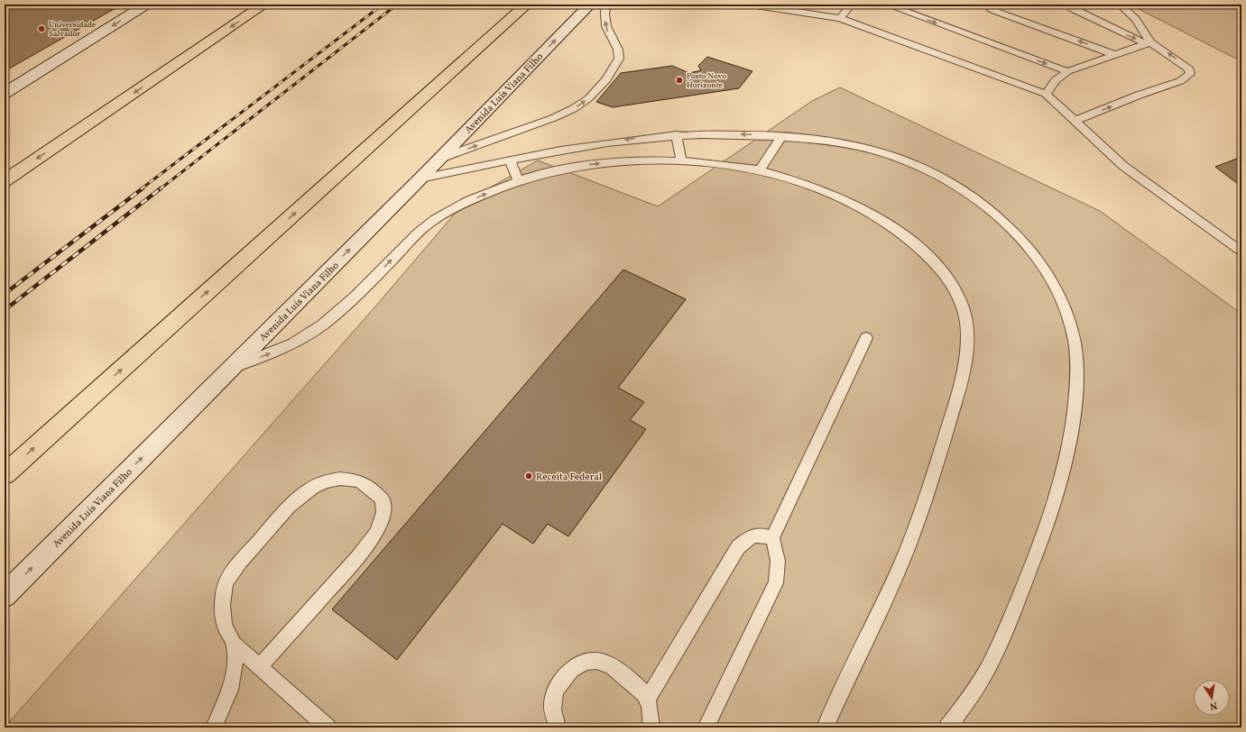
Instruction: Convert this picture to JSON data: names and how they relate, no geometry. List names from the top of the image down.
{
  "streets": {
    "main road": ["Avenida Luís Viana Filho"]
  },
  "one_way": ["Avenida Luís Viana Filho"],
  "places": ["Universidade Salvador", "Posto Novo Horizonte", "Receita Federal"],
  "north": "bottom"
}
